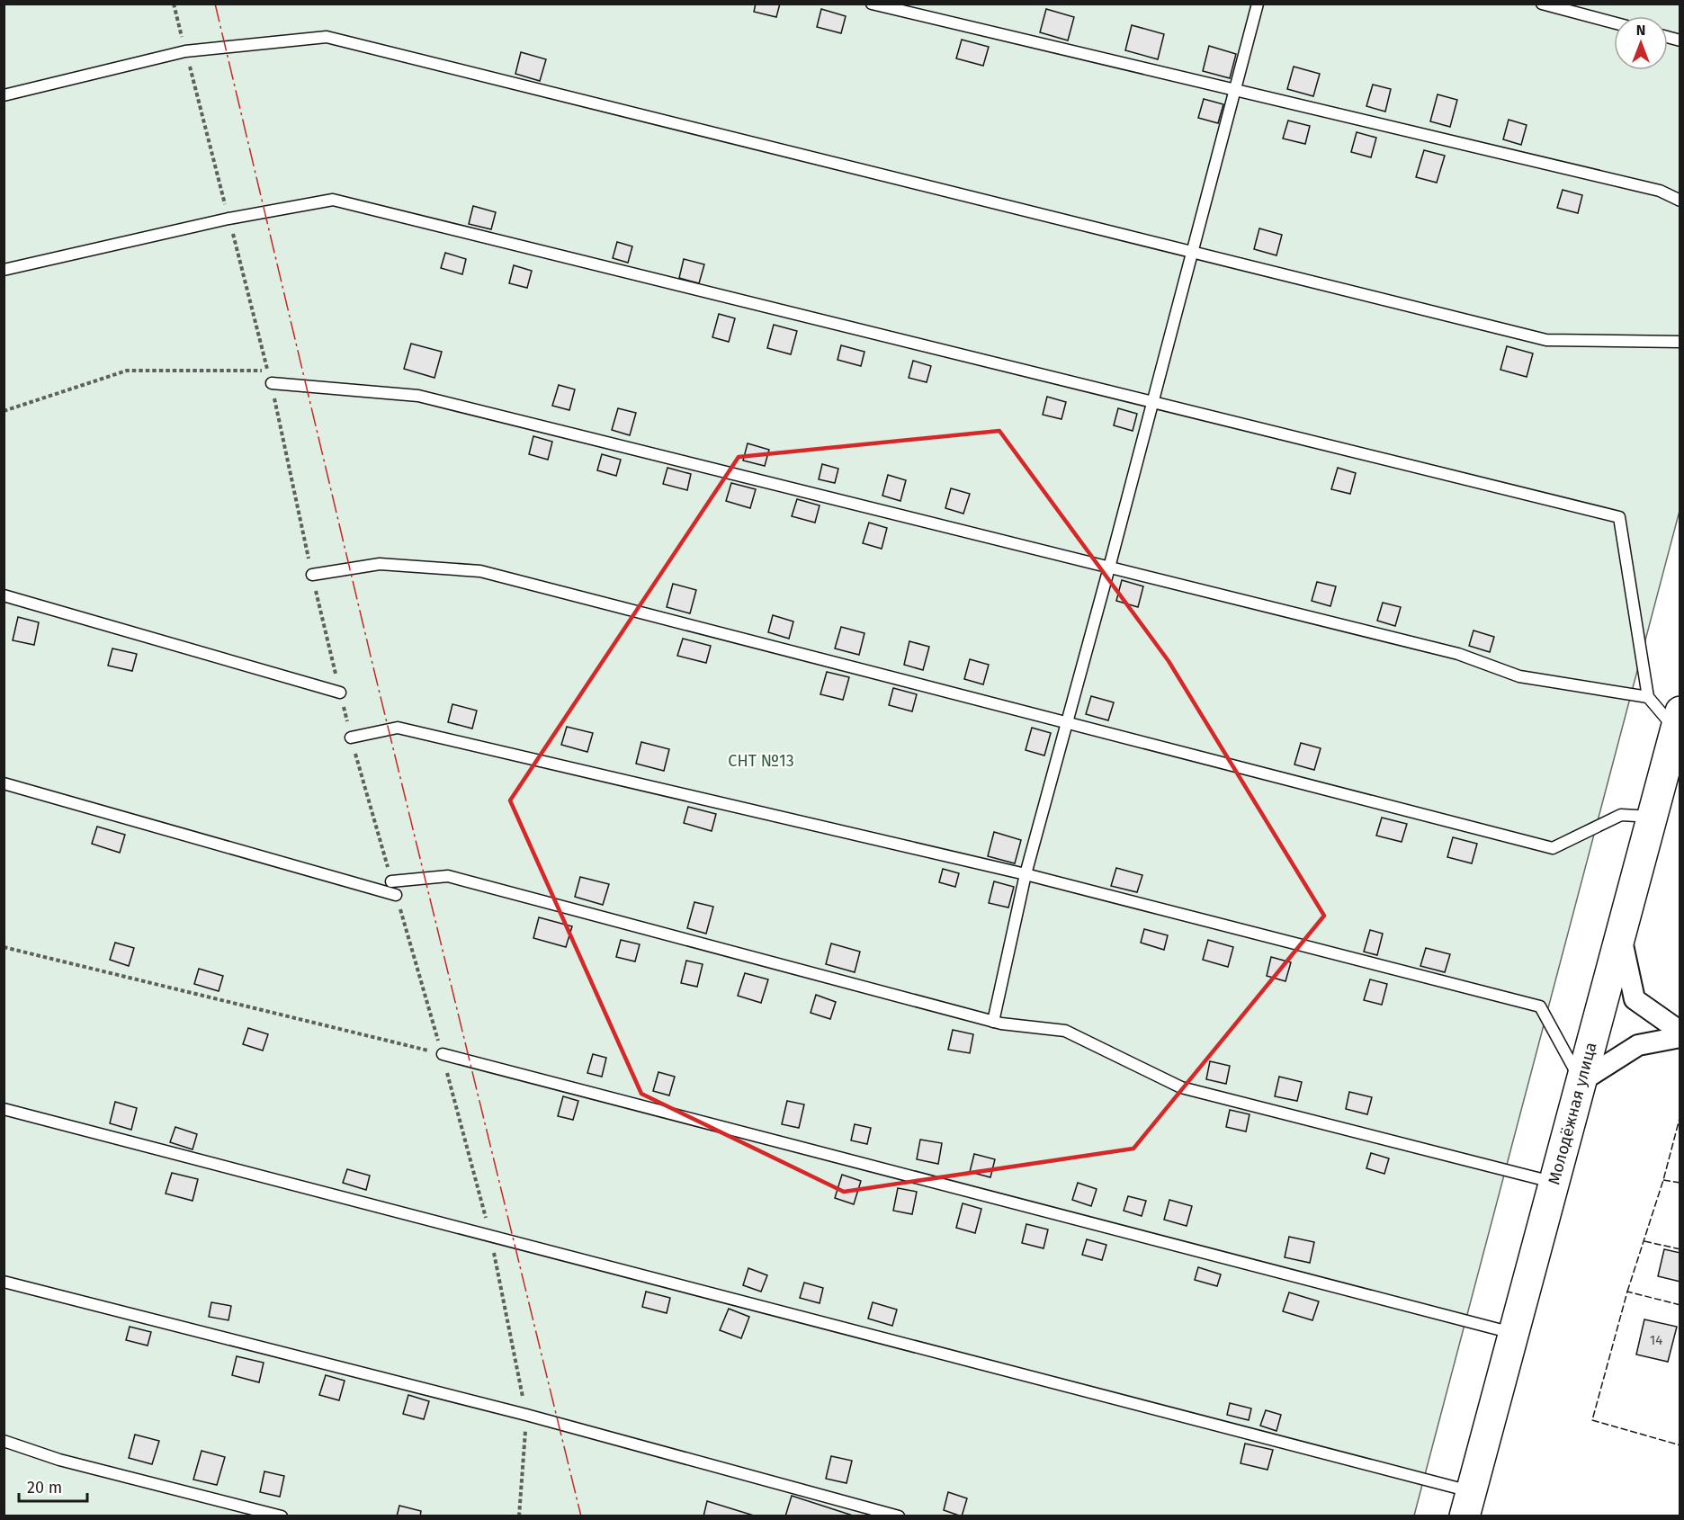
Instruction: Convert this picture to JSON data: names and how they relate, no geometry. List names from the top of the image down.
{
  "streets": {
    "street": ["Молодёжная улица"]
  },
  "parks": ["СНТ №13"],
  "house_numbers": ["14"],
  "scale_bar": "20 m",
  "north": "top"
}
